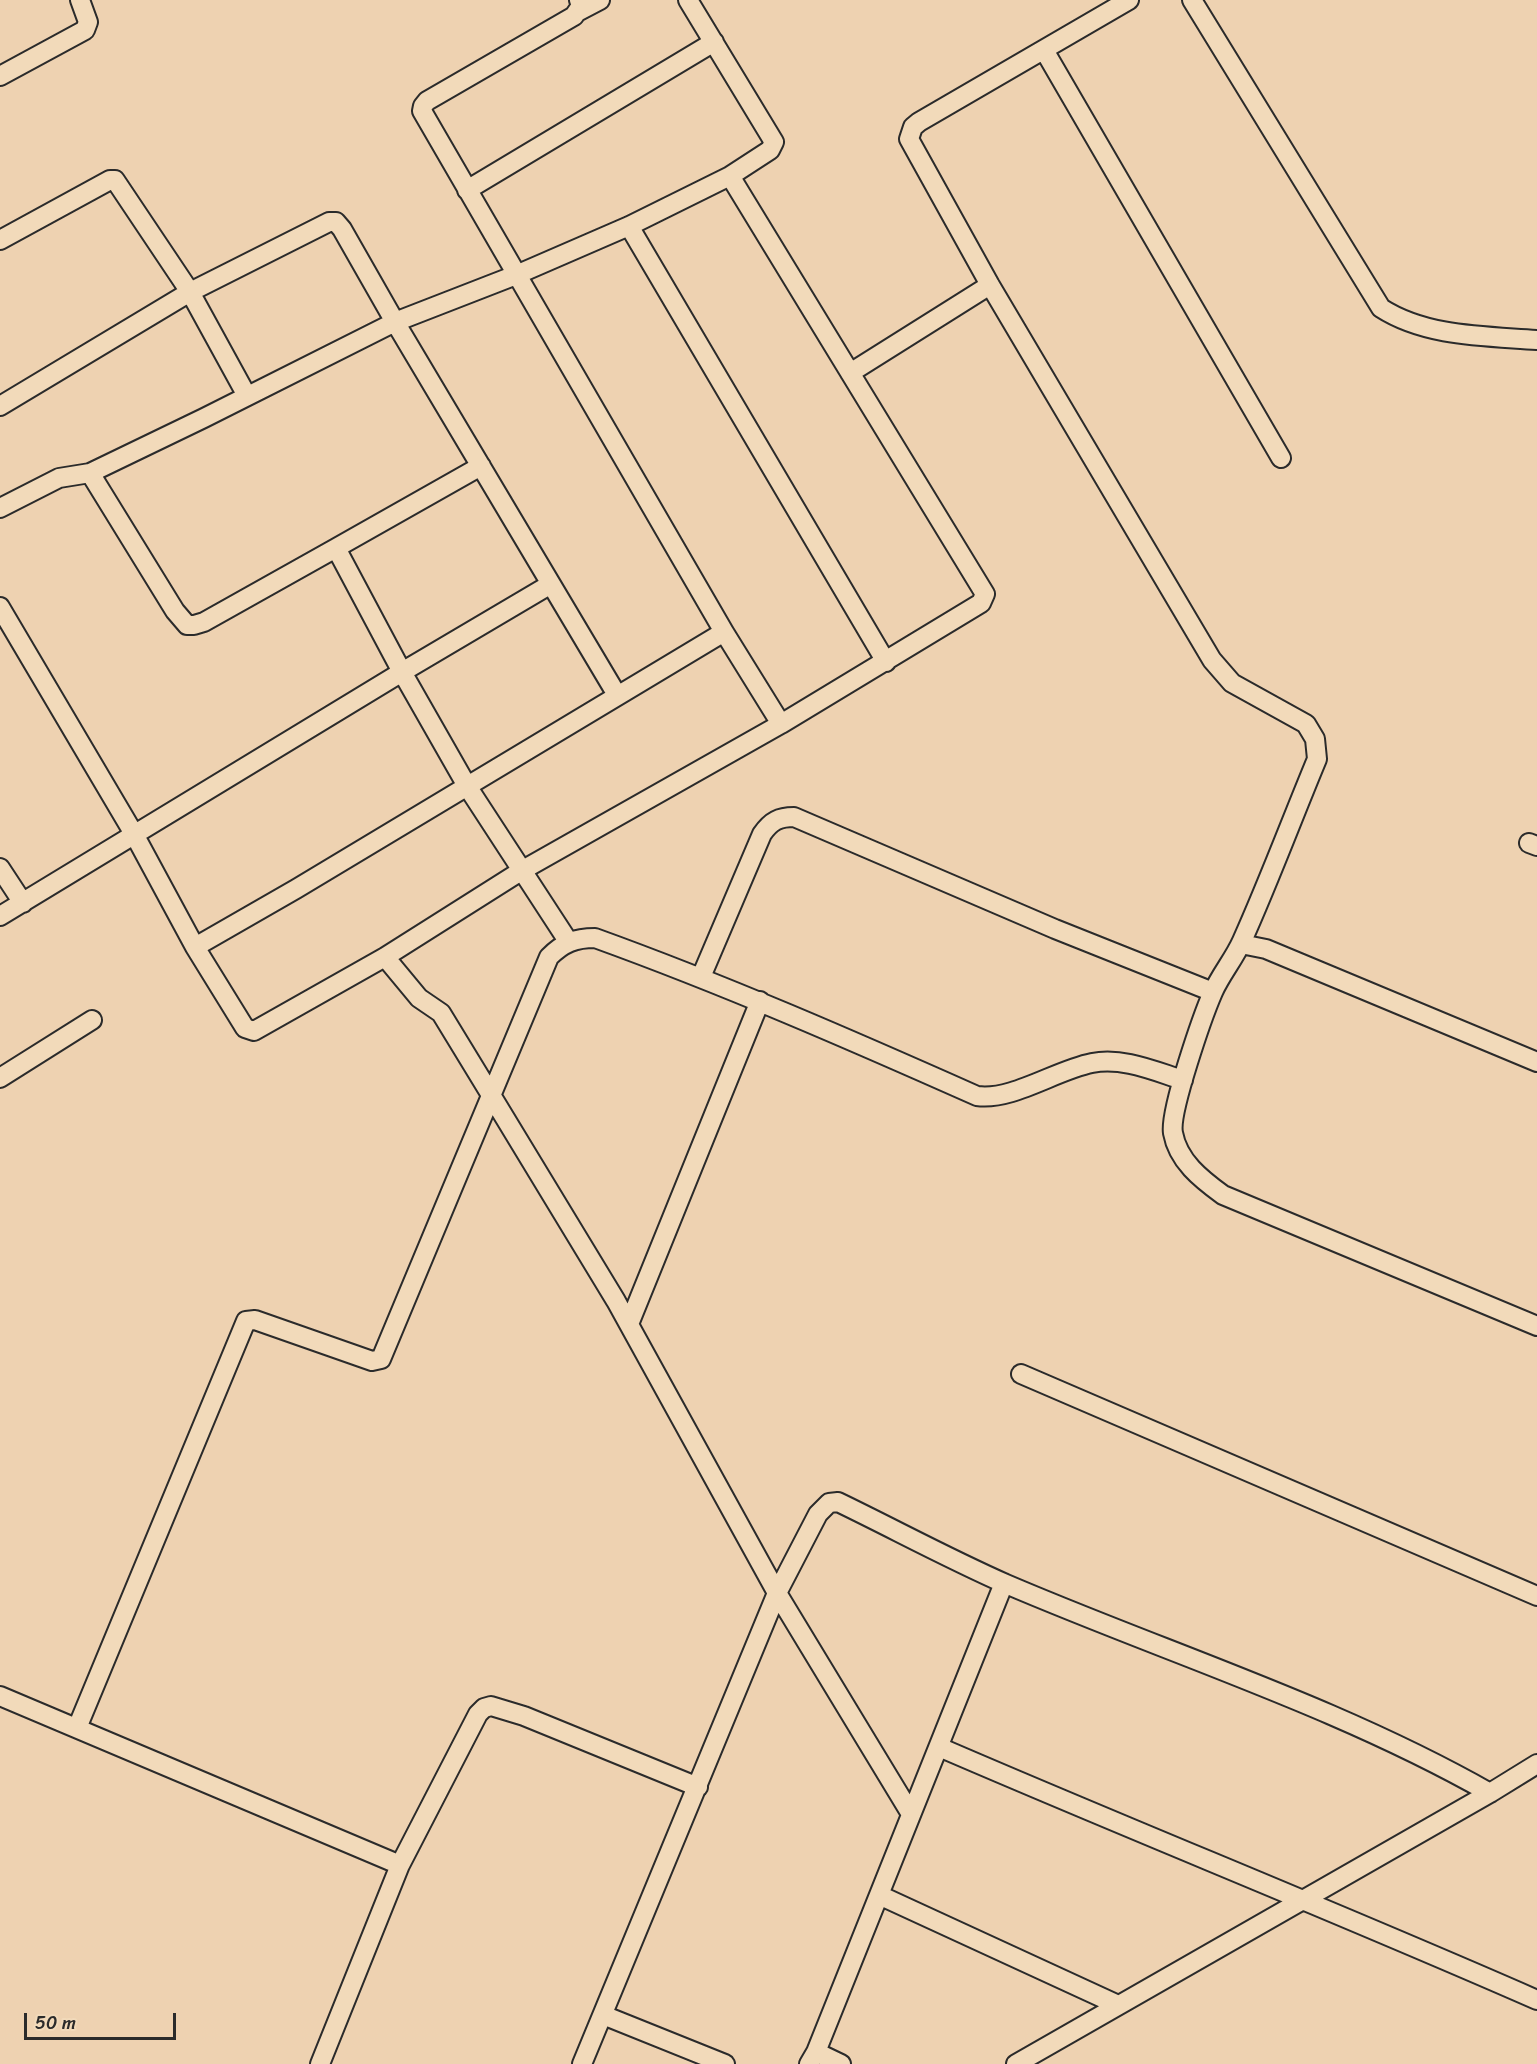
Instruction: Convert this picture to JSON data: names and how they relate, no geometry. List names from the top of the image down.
{
  "scale_bar": "50 m"
}
